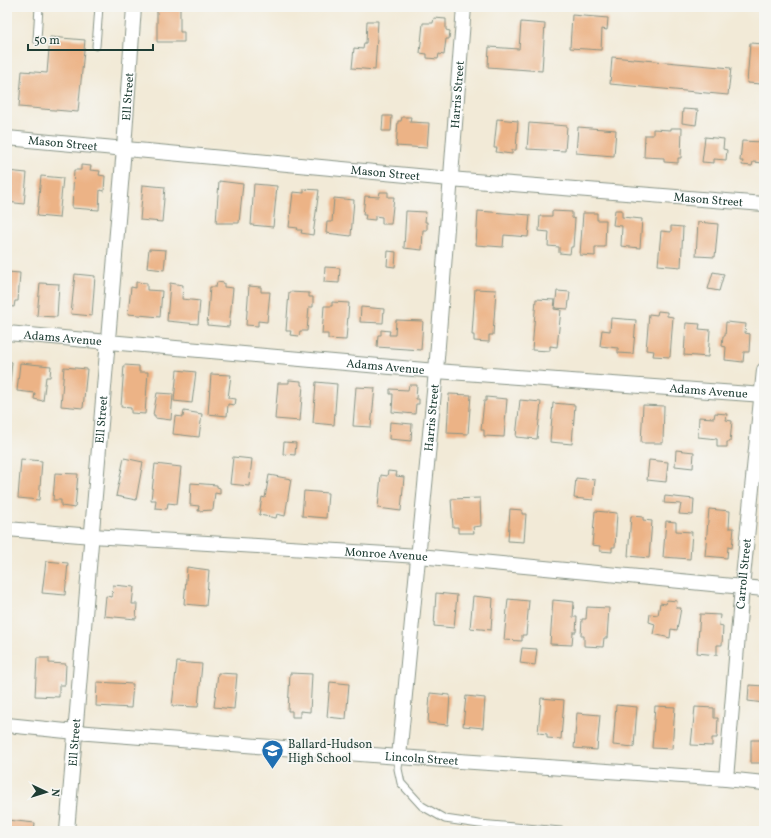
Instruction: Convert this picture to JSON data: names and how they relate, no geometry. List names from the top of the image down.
{
  "streets": {
    "street": [
      "Harris Street",
      "Ell Street",
      "Mason Street",
      "Adams Avenue",
      "Monroe Avenue",
      "Carroll Street",
      "Lincoln Street"
    ]
  },
  "crossings": [
    ["Harris Street", "Mason Street"],
    ["Harris Street", "Adams Avenue"],
    ["Harris Street", "Monroe Avenue"],
    ["Harris Street", "Lincoln Street"],
    ["Ell Street", "Mason Street"],
    ["Ell Street", "Adams Avenue"],
    ["Ell Street", "Monroe Avenue"],
    ["Ell Street", "Lincoln Street"],
    ["Adams Avenue", "Carroll Street"],
    ["Monroe Avenue", "Carroll Street"],
    ["Carroll Street", "Lincoln Street"]
  ],
  "places": {
    "school or university": ["Ballard-Hudson High School"]
  },
  "scale_bar": "50 m",
  "north": "right"
}
